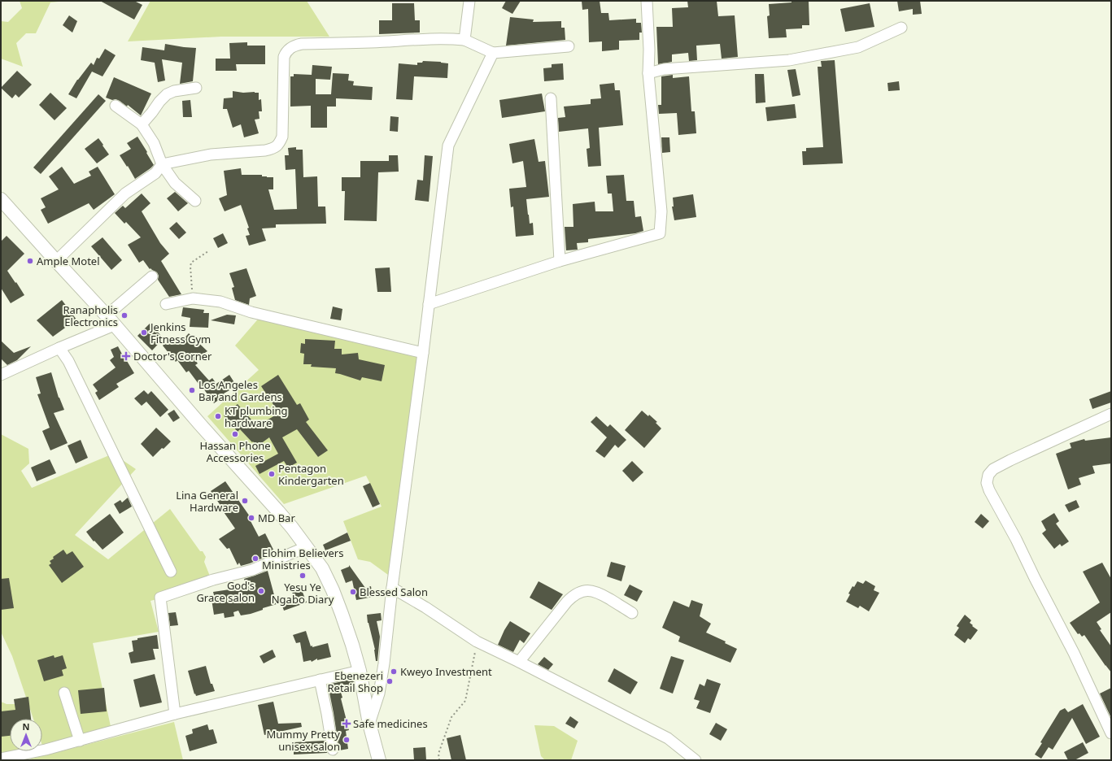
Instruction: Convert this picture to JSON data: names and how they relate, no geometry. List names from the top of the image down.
{
  "places": {
    "other": [
      "Ample Motel",
      "Ranapholis Electronics",
      "Jenkins Fitness Gym",
      "Los Angeles Bar and Gardens",
      "KT plumbing hardware",
      "Hassan Phone Accessories",
      "Pentagon Kindergarten",
      "Lina General Hardware",
      "MD Bar",
      "Elohim Believers Ministries",
      "Yesu Ye Ngabo Diary",
      "God's Grace salon",
      "Blessed Salon",
      "Kweyo Investment",
      "Ebenezeri Retail Shop",
      "Mummy Pretty unisex salon"
    ],
    "health": ["Doctor's Corner", "Safe medicines"]
  },
  "north": "top"
}
